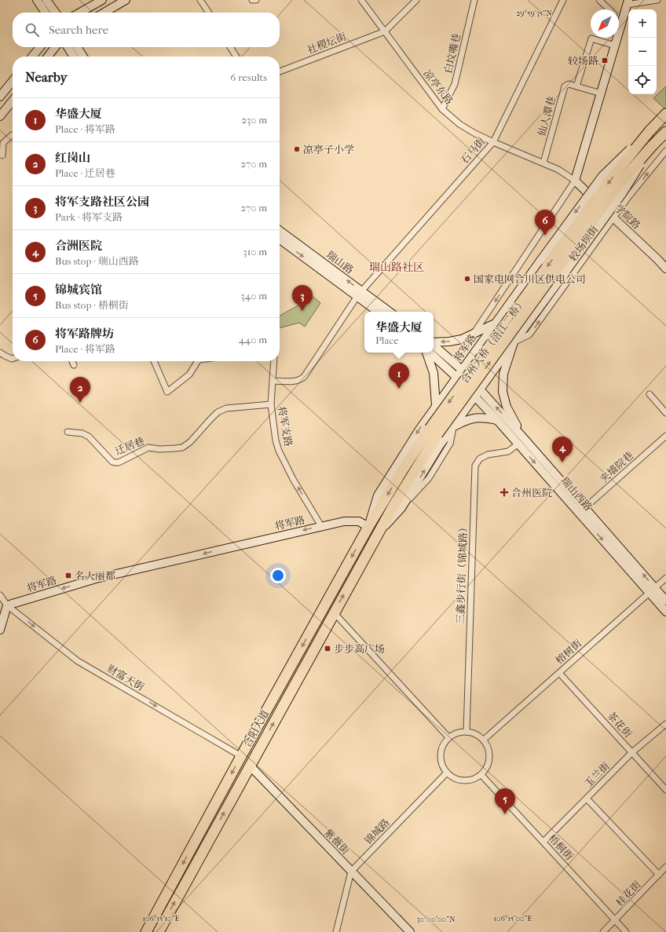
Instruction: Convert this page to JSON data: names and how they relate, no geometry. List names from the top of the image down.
{
  "streets": {
    "highway": ["合州大桥（涪江二桥）", "合阳大道"],
    "main road": [
      "学院路",
      "瑞山路",
      "将军路",
      "瑞山西路",
      "紫薇街"
    ],
    "street": [
      "社稷坛街",
      "白坟嘴巷",
      "凉亭东路",
      "仙人潭巷",
      "石马街",
      "较场坝街",
      "将军支路",
      "迁居巷",
      "夹墙院巷",
      "三鑫步行街（锦城路）",
      "榕树街",
      "财富天街",
      "茶花街",
      "玉兰街",
      "锦城路",
      "梧桐街",
      "桂花街"
    ]
  },
  "crossings": [
    ["社稷坛街", "凉亭东路"],
    ["白坟嘴巷", "凉亭东路"],
    ["凉亭东路", "仙人潭巷"],
    ["凉亭东路", "石马街"],
    ["凉亭东路", "学院路"],
    ["凉亭东路", "将军路"],
    ["石马街", "瑞山路"],
    ["石马街", "将军支路"],
    ["学院路", "较场坝街"],
    ["学院路", "将军路"],
    ["合州大桥（涪江二桥）", "将军路"],
    ["合州大桥（涪江二桥）", "合阳大道"],
    ["将军路", "将军支路"],
    ["将军路", "瑞山西路"],
    ["将军路", "财富天街"],
    ["将军路", "合阳大道"],
    ["将军支路", "迁居巷"],
    ["夹墙院巷", "瑞山西路"],
    ["瑞山西路", "三鑫步行街（锦城路）"],
    ["瑞山西路", "榕树街"],
    ["三鑫步行街（锦城路）", "榕树街"],
    ["三鑫步行街（锦城路）", "锦城路"],
    ["三鑫步行街（锦城路）", "梧桐街"],
    ["榕树街", "茶花街"],
    ["榕树街", "锦城路"],
    ["榕树街", "梧桐街"],
    ["财富天街", "合阳大道"],
    ["茶花街", "玉兰街"],
    ["合阳大道", "紫薇街"],
    ["玉兰街", "梧桐街"],
    ["锦城路", "紫薇街"],
    ["锦城路", "梧桐街"],
    ["梧桐街", "桂花街"]
  ],
  "one_way": [
    "较场坝街",
    "将军路",
    "将军支路",
    "财富天街"
  ],
  "districts": ["瑞山路社区"],
  "places": {
    "transit": ["较场路", "名人丽都", "步步高广场"],
    "other": ["凉亭子小学", "国家电网合川区供电公司"],
    "health": ["合州医院"]
  },
  "north": "bottom left",
  "page": {
    "map_buttons": ["+", "−"],
    "search": "Search here",
    "heading": ["Nearby", "6 results"],
    "list": [
      {
        "mark": "1",
        "name": "华盛大厦",
        "note": "Place · 将军路",
        "value": "230 m"
      },
      {
        "mark": "2",
        "name": "红岗山",
        "note": "Place · 迁居巷",
        "value": "270 m"
      },
      {
        "mark": "3",
        "name": "将军支路社区公园",
        "note": "Park · 将军支路",
        "value": "270 m"
      },
      {
        "mark": "4",
        "name": "合洲医院",
        "note": "Bus stop · 瑞山西路",
        "value": "310 m"
      },
      {
        "mark": "5",
        "name": "锦城宾馆",
        "note": "Bus stop · 梧桐街",
        "value": "340 m"
      },
      {
        "mark": "6",
        "name": "将军路牌坊",
        "note": "Place · 将军路",
        "value": "440 m"
      }
    ],
    "pins": [
      "6",
      "3",
      "1",
      "2",
      "4",
      "5"
    ],
    "popup": ["华盛大厦", "Place"]
  },
  "coordinates": [
    "29°59'35\"N",
    "106°15'10\"E",
    "106°15'00\"E",
    "30°00'00\"N"
  ]
}
